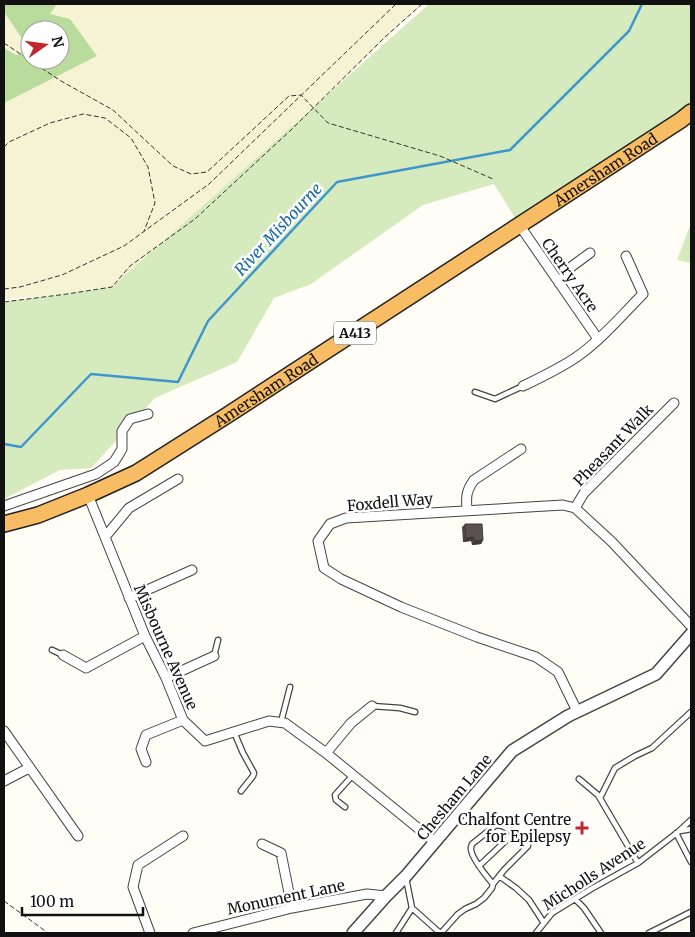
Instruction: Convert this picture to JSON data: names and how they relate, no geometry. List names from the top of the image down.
{
  "streets": {
    "highway": ["Amersham Road", "A413"],
    "street": [
      "Cherry Acre",
      "Pheasant Walk",
      "Foxdell Way",
      "Misbourne Avenue",
      "Chesham Lane",
      "Monument Lane"
    ],
    "lane": ["Micholls Avenue"]
  },
  "crossings": [
    ["Amersham Road", "Cherry Acre"],
    ["Amersham Road", "Misbourne Avenue"],
    ["Pheasant Walk", "Foxdell Way"],
    ["Foxdell Way", "Chesham Lane"],
    ["Chesham Lane", "Monument Lane"]
  ],
  "water": ["River Misbourne"],
  "places": {
    "health": ["Chalfont Centre for Epilepsy"]
  },
  "scale_bar": "100 m",
  "north": "right"
}
